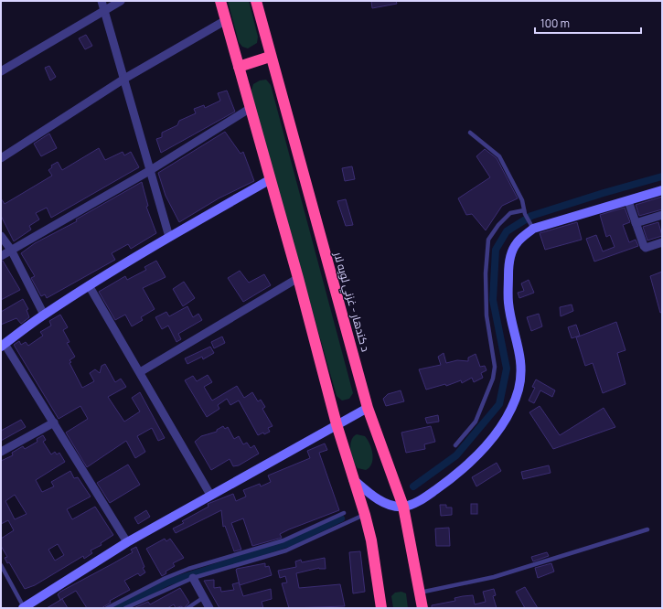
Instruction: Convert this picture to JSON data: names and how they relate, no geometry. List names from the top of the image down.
{
  "streets": {
    "highway": ["د کندهار - غزني لويه لار"]
  },
  "scale_bar": "100 m"
}
